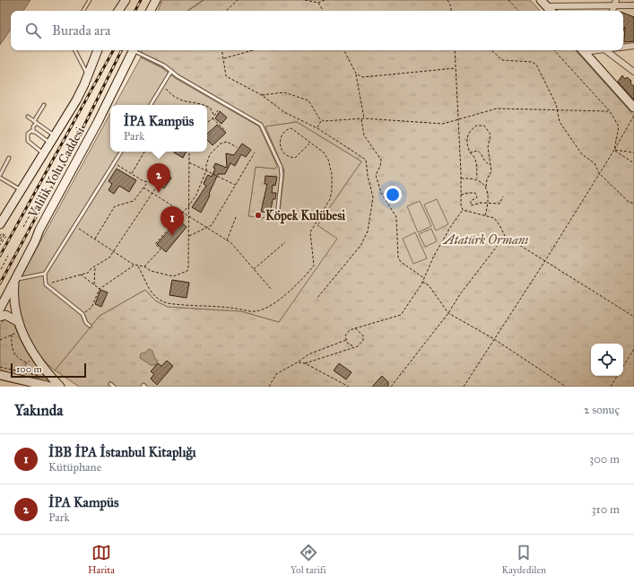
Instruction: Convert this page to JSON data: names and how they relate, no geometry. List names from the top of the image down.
{
  "streets": {
    "main road": ["Valilik Yolu Caddesi"]
  },
  "parks": ["Atatürk Ormanı"],
  "places": ["Köpek Kulübesi"],
  "scale_bar": "100 m",
  "page": {
    "search": "Burada ara",
    "popup": ["İPA Kampüs", "Park"],
    "pins": ["2", "1"],
    "scale": "100 m",
    "heading": ["Yakında", "2 sonuç"],
    "list": [
      {
        "mark": "1",
        "name": "İBB İPA İstanbul Kitaplığı",
        "note": "Kütüphane",
        "value": "300 m"
      },
      {
        "mark": "2",
        "name": "İPA Kampüs",
        "note": "Park",
        "value": "310 m"
      }
    ],
    "nav": ["Harita", "Yol tarifi", "Kaydedilen"]
  }
}
